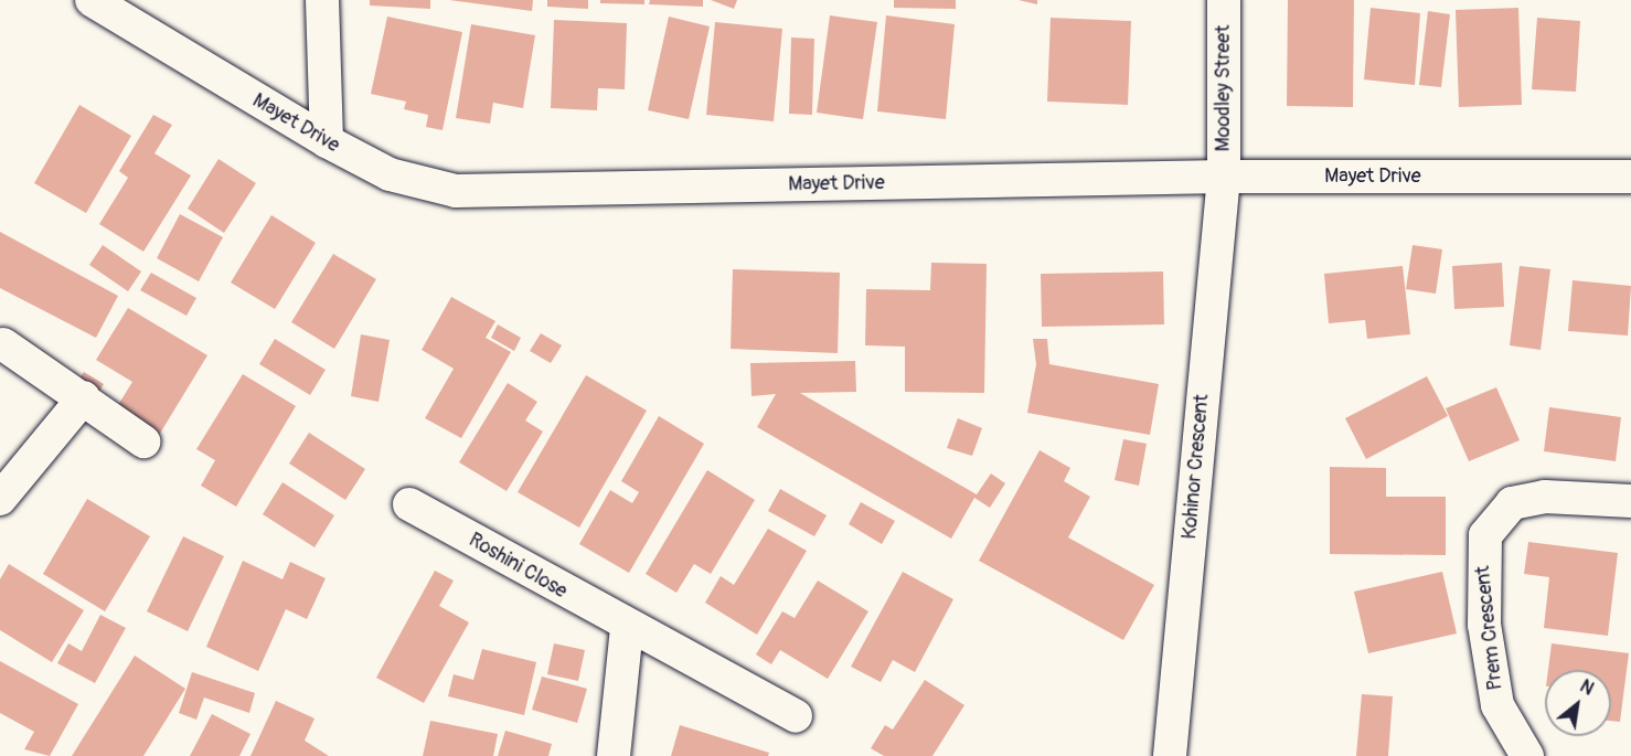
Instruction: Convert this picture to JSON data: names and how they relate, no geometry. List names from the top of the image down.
{
  "streets": {
    "street": [
      "Moodley Street",
      "Mayet Drive",
      "Kohinor Crescent",
      "Roshini Close",
      "Prem Crescent"
    ]
  },
  "crossings": [
    ["Moodley Street", "Mayet Drive"],
    ["Moodley Street", "Kohinor Crescent"],
    ["Mayet Drive", "Kohinor Crescent"]
  ],
  "north": "top right"
}
